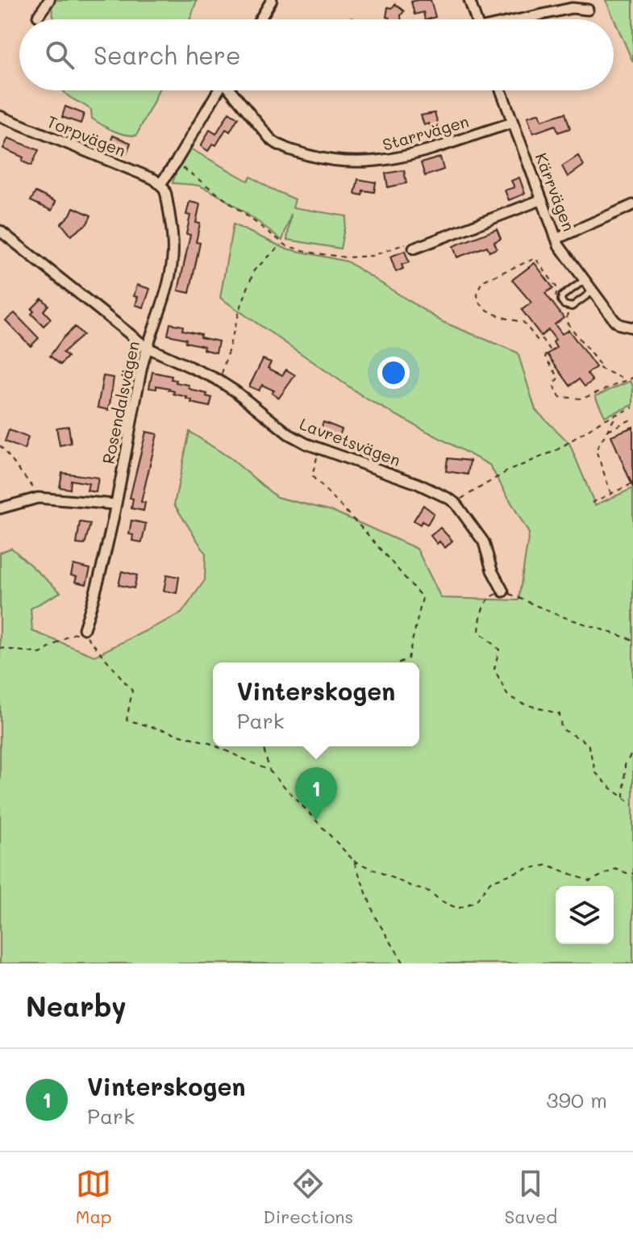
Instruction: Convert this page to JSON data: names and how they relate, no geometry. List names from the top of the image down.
{
  "streets": {
    "street": [
      "Starrvägen",
      "Torpvägen",
      "Kärrvägen",
      "Rosendalsvägen",
      "Lavretsvägen"
    ]
  },
  "crossings": [
    ["Starrvägen", "Kärrvägen"],
    ["Torpvägen", "Rosendalsvägen"],
    ["Rosendalsvägen", "Lavretsvägen"]
  ],
  "page": {
    "search": "Search here",
    "popup": ["Vinterskogen", "Park"],
    "pins": "1",
    "heading": "Nearby",
    "list": [
      {
        "mark": "1",
        "name": "Vinterskogen",
        "note": "Park",
        "value": "390 m"
      }
    ],
    "nav": ["Map", "Directions", "Saved"]
  }
}
